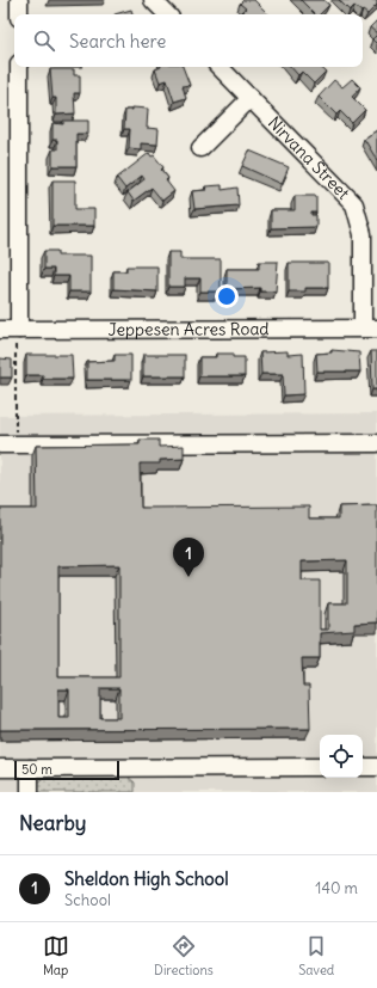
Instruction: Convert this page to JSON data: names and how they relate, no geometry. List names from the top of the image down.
{
  "streets": {
    "street": ["Nirvana Street", "Jeppesen Acres Road"]
  },
  "crossings": [
    ["Nirvana Street", "Jeppesen Acres Road"]
  ],
  "scale_bar": "50 m",
  "page": {
    "search": "Search here",
    "pins": "1",
    "scale": "50 m",
    "heading": "Nearby",
    "list": [
      {
        "mark": "1",
        "name": "Sheldon High School",
        "note": "School",
        "value": "140 m"
      }
    ],
    "nav": ["Map", "Directions", "Saved"]
  }
}
